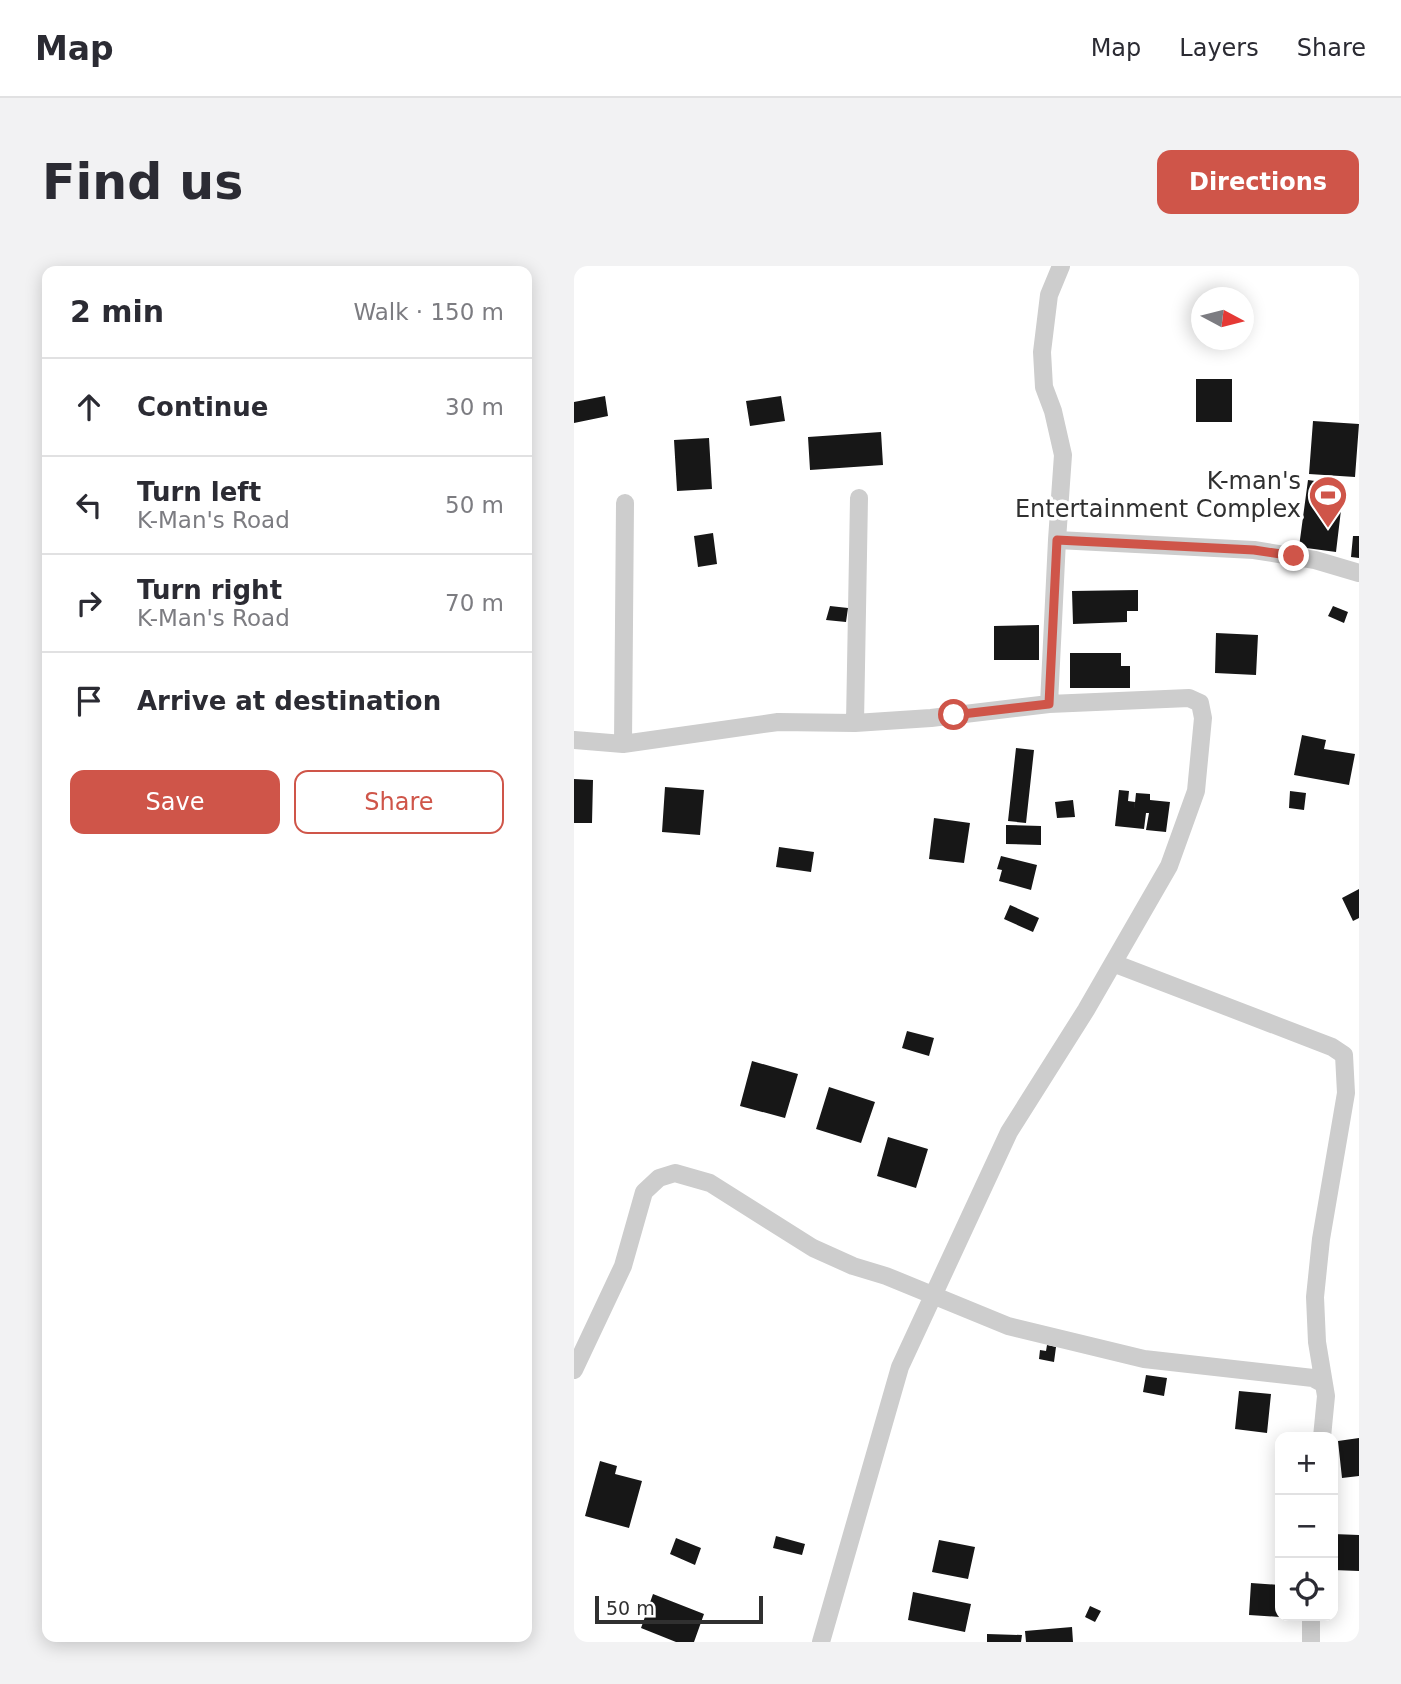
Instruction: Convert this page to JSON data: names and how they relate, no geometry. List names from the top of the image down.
{
  "places": {
    "sports": ["K-man's Entertainment Complex"]
  },
  "scale_bar": "50 m",
  "north": "right",
  "page": {
    "header": "Map",
    "nav": ["Map", "Layers", "Share"],
    "buttons": [
      "Directions",
      ["Save", "Share"]
    ],
    "title": "Find us",
    "heading": ["2 min", "Walk · 150 m"],
    "list": [
      ["Continue", "30 m"],
      ["Turn left", "K-Man's Road", "50 m"],
      ["Turn right", "K-Man's Road", "70 m"],
      "Arrive at destination"
    ],
    "map_buttons": ["+", "−"],
    "scale": "50 m"
  }
}
